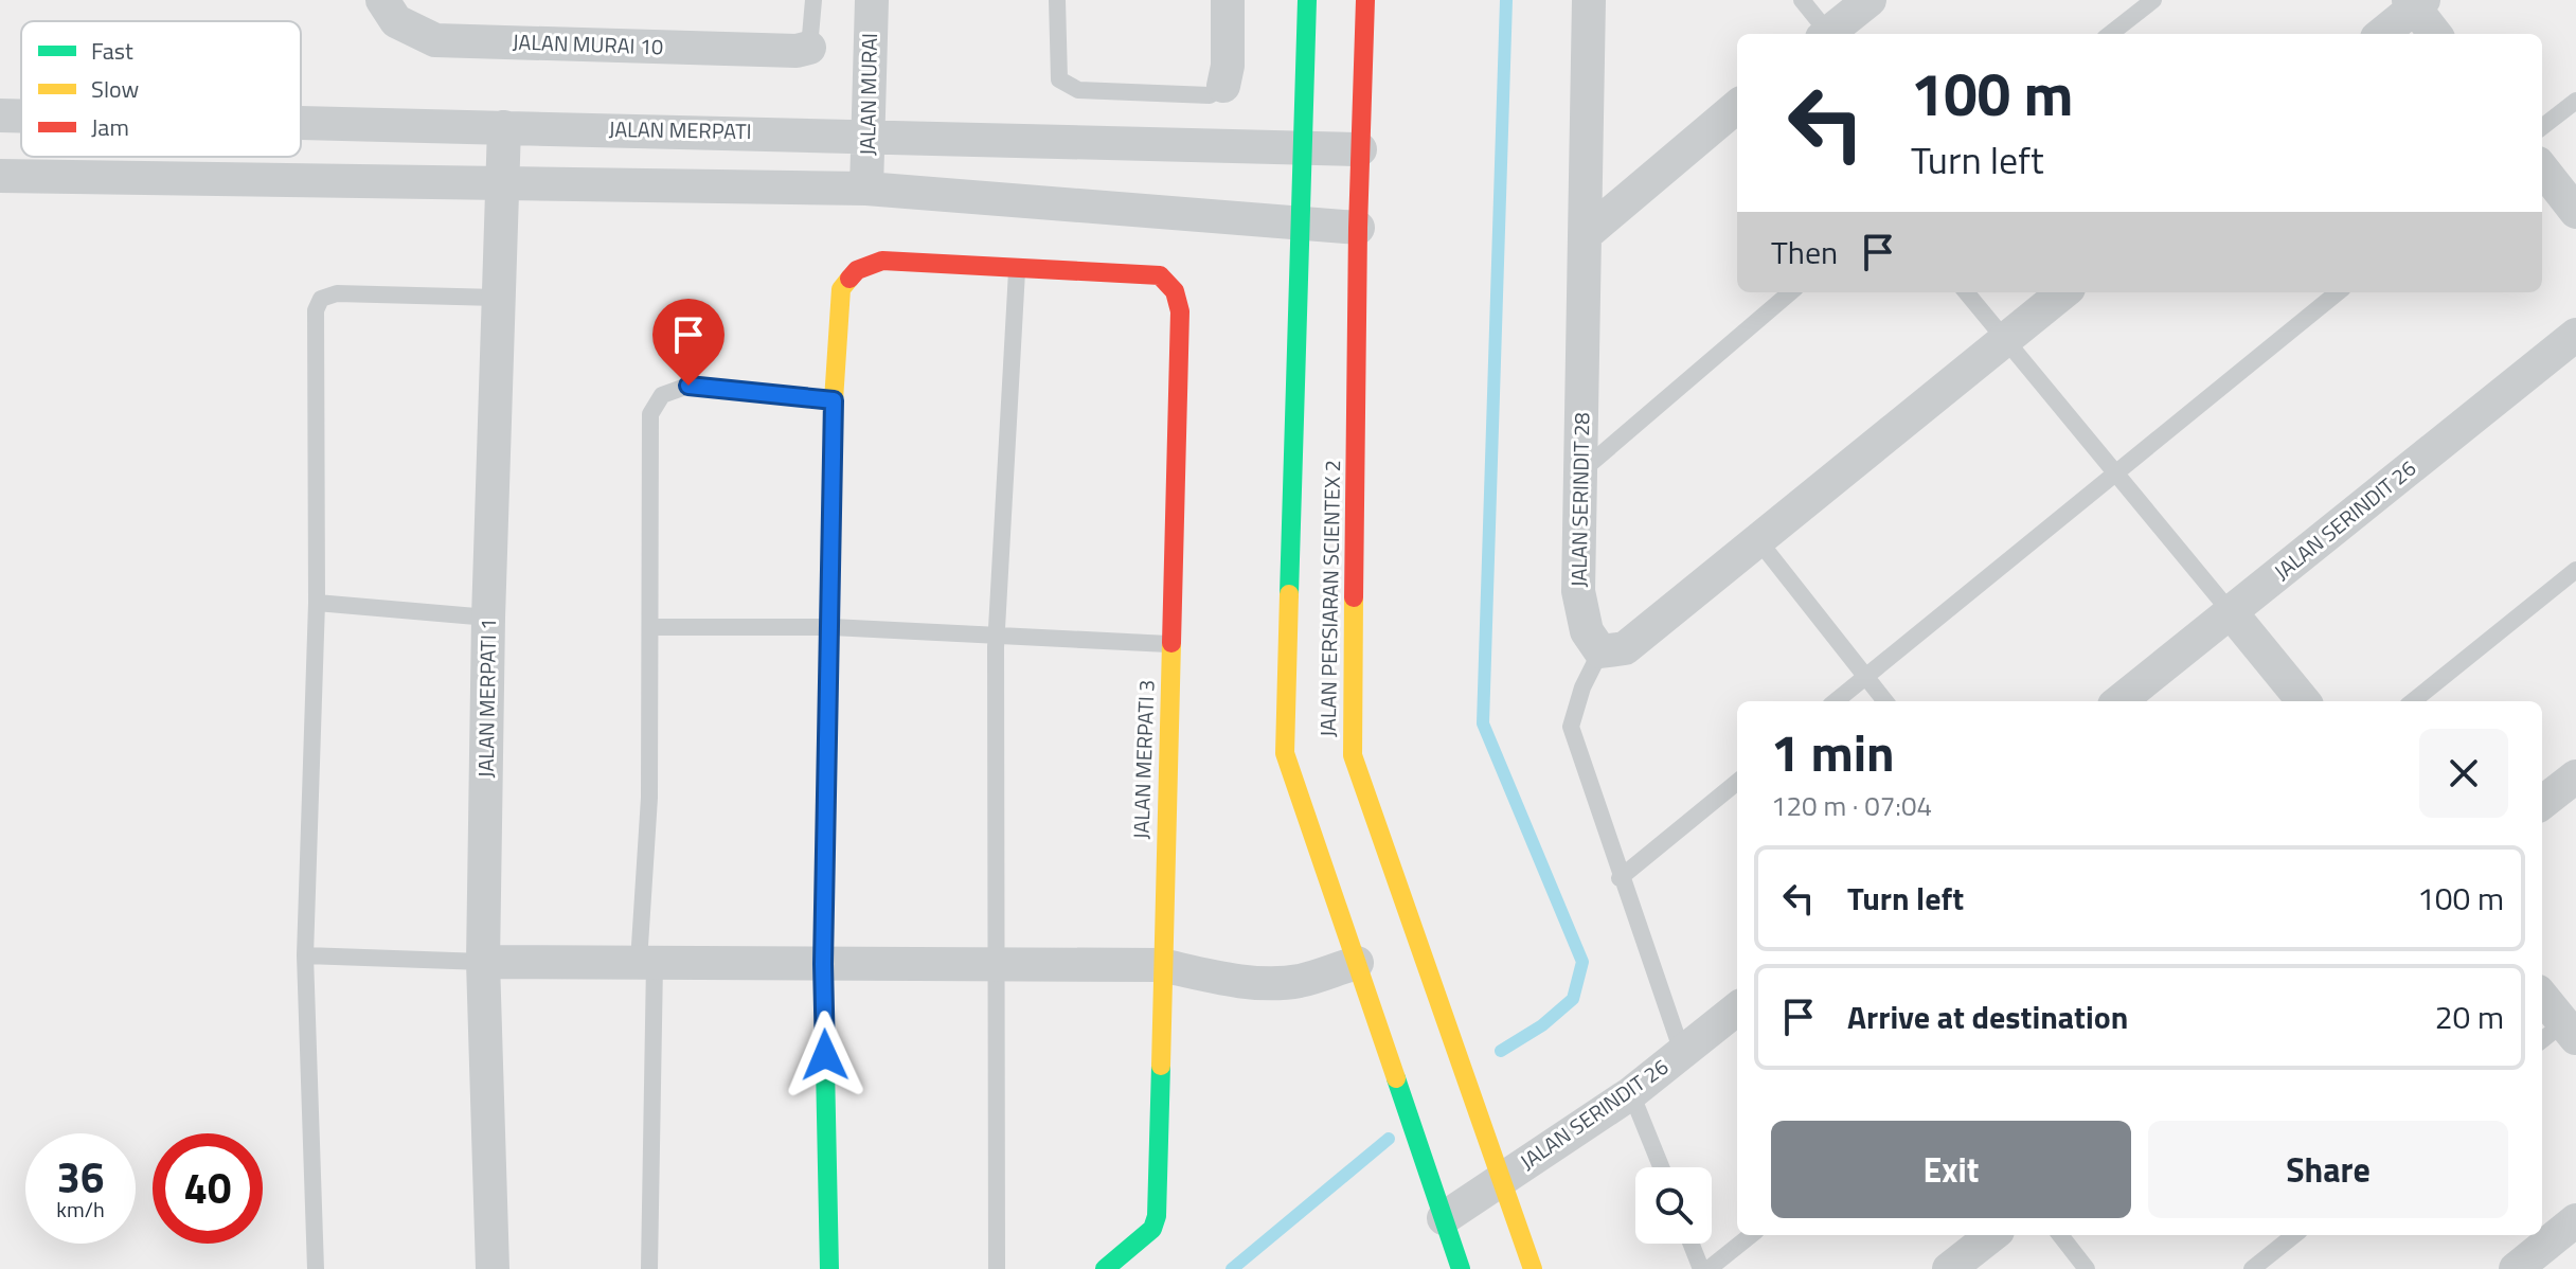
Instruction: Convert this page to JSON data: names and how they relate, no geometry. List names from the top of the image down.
{
  "streets": {
    "street": [
      "JALAN MURAI 10",
      "JALAN MURAI",
      "JALAN MERPATI",
      "JALAN SERINDIT 28",
      "JALAN SERINDIT 26",
      "JALAN PERSIARAN SCIENTEX 2",
      "JALAN MERPATI 1",
      "JALAN MERPATI 3"
    ]
  },
  "crossings": [
    ["JALAN MURAI", "JALAN MERPATI"],
    ["JALAN MERPATI", "JALAN PERSIARAN SCIENTEX 2"],
    ["JALAN MERPATI", "JALAN MERPATI 1"],
    ["JALAN SERINDIT 26", "JALAN PERSIARAN SCIENTEX 2"]
  ],
  "legend": ["Fast", "Slow", "Jam"],
  "page": {
    "turn": ["100 m", "Turn left"],
    "then": "Then",
    "heading": ["1 min", "120 m · 07:04"],
    "list": [
      {
        "name": "Turn left",
        "value": "100 m"
      },
      {
        "name": "Arrive at destination",
        "value": "20 m"
      }
    ],
    "buttons": ["Exit", "Share"],
    "speed": "36 km/h",
    "limit": "40"
  }
}
